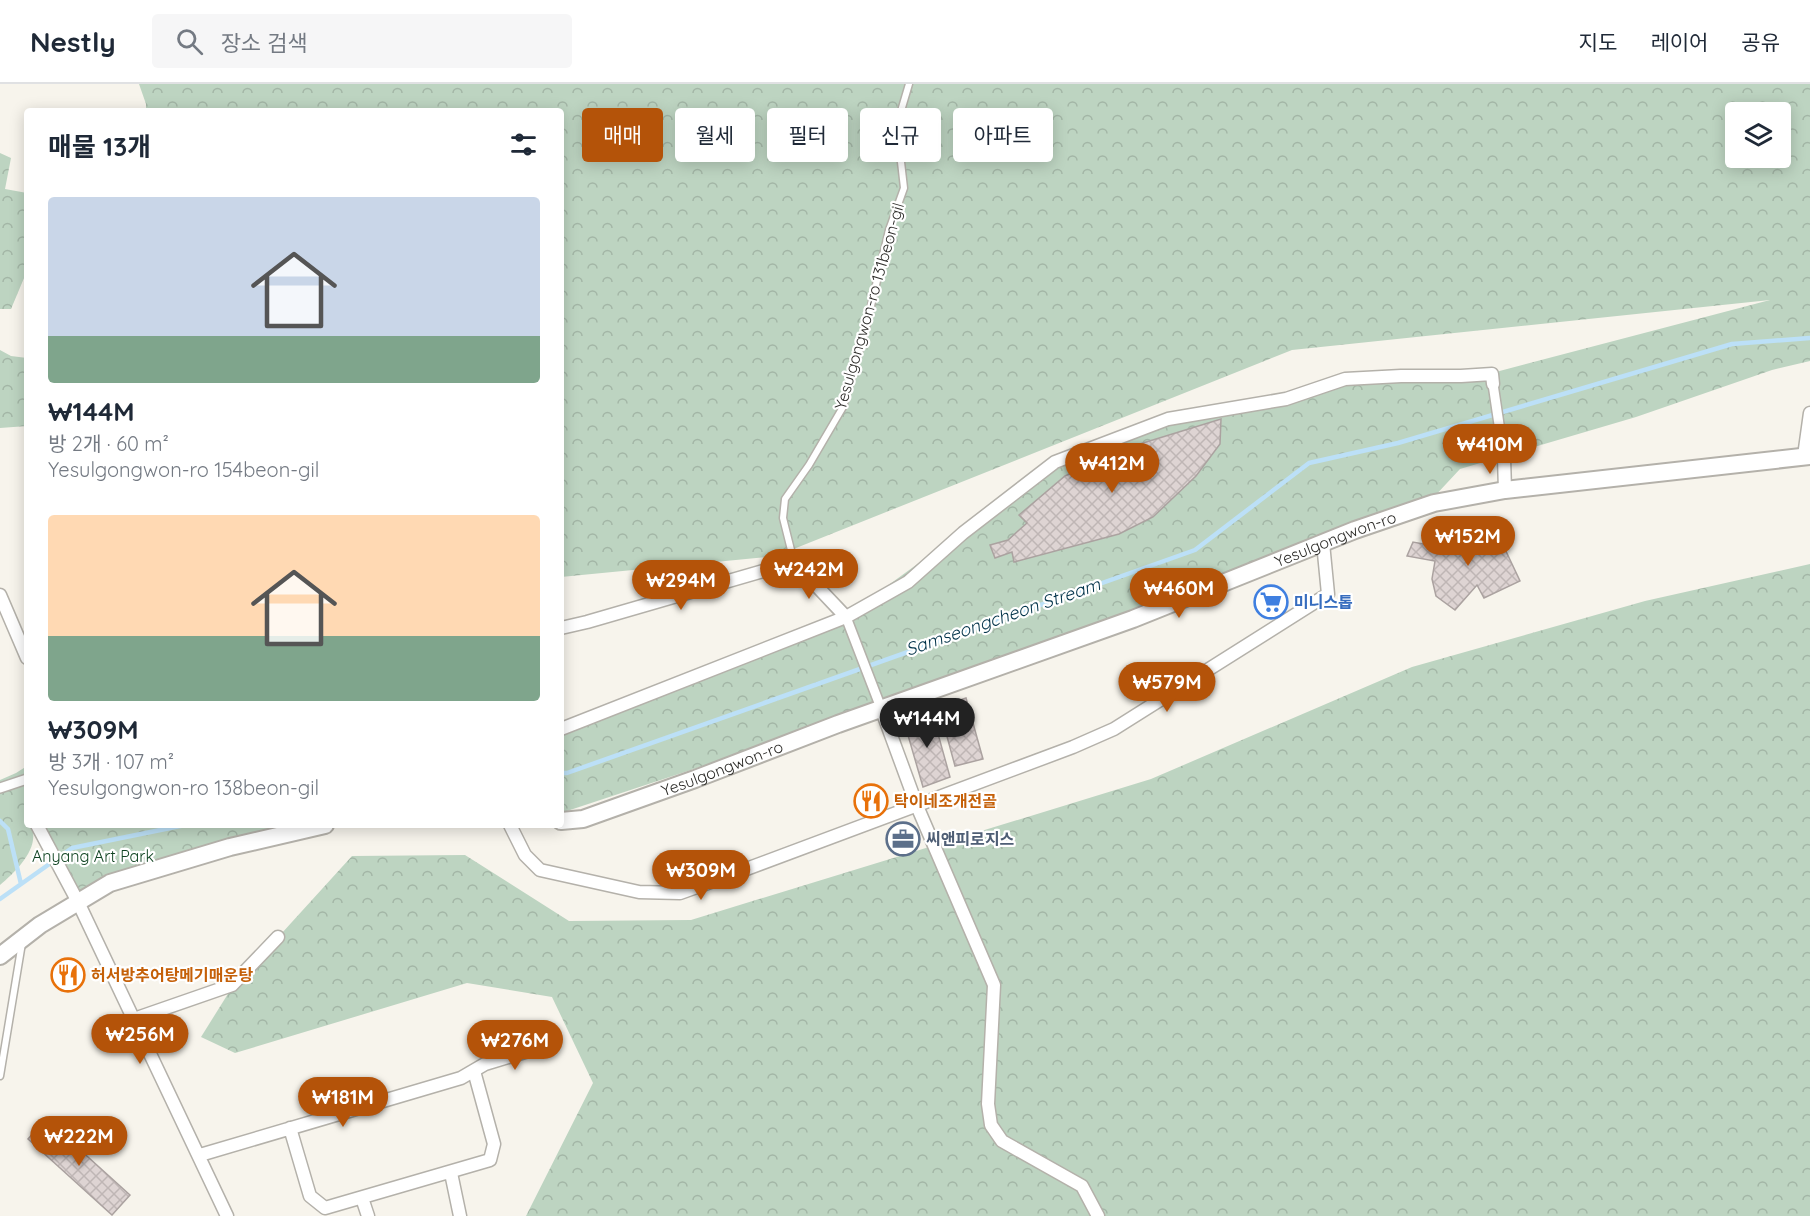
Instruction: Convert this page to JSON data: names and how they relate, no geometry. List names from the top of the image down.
{
  "streets": {
    "street": ["Yesulgongwon-ro"],
    "lane": ["Yesulgongwon-ro 131beon-gil"]
  },
  "water": ["Samseongcheon Stream"],
  "parks": ["Anyang Art Park"],
  "places": {
    "supermarket": ["미니스톱"],
    "restaurant": ["탁이네조개전골", "허서방추어탕메기매운탕"],
    "office": ["씨앤피로지스"]
  },
  "page": {
    "header": "Nestly",
    "search": "장소 검색",
    "nav": ["지도", "레이어", "공유"],
    "chip": [
      "매매",
      "월세",
      "필터",
      "신규",
      "아파트"
    ],
    "heading": "매물 13개",
    "list": [
      {
        "name": "₩144M",
        "note": "방 2개 · 60 m² · Yesulgongwon-ro 154beon-gil"
      },
      {
        "name": "₩309M",
        "note": "방 3개 · 107 m² · Yesulgongwon-ro 138beon-gil"
      }
    ],
    "price": [
      "₩410M",
      "₩412M",
      "₩152M",
      "₩242M",
      "₩294M",
      "₩460M",
      "₩579M",
      "₩144M",
      "₩309M",
      "₩256M",
      "₩276M",
      "₩181M",
      "₩222M"
    ]
  }
}
